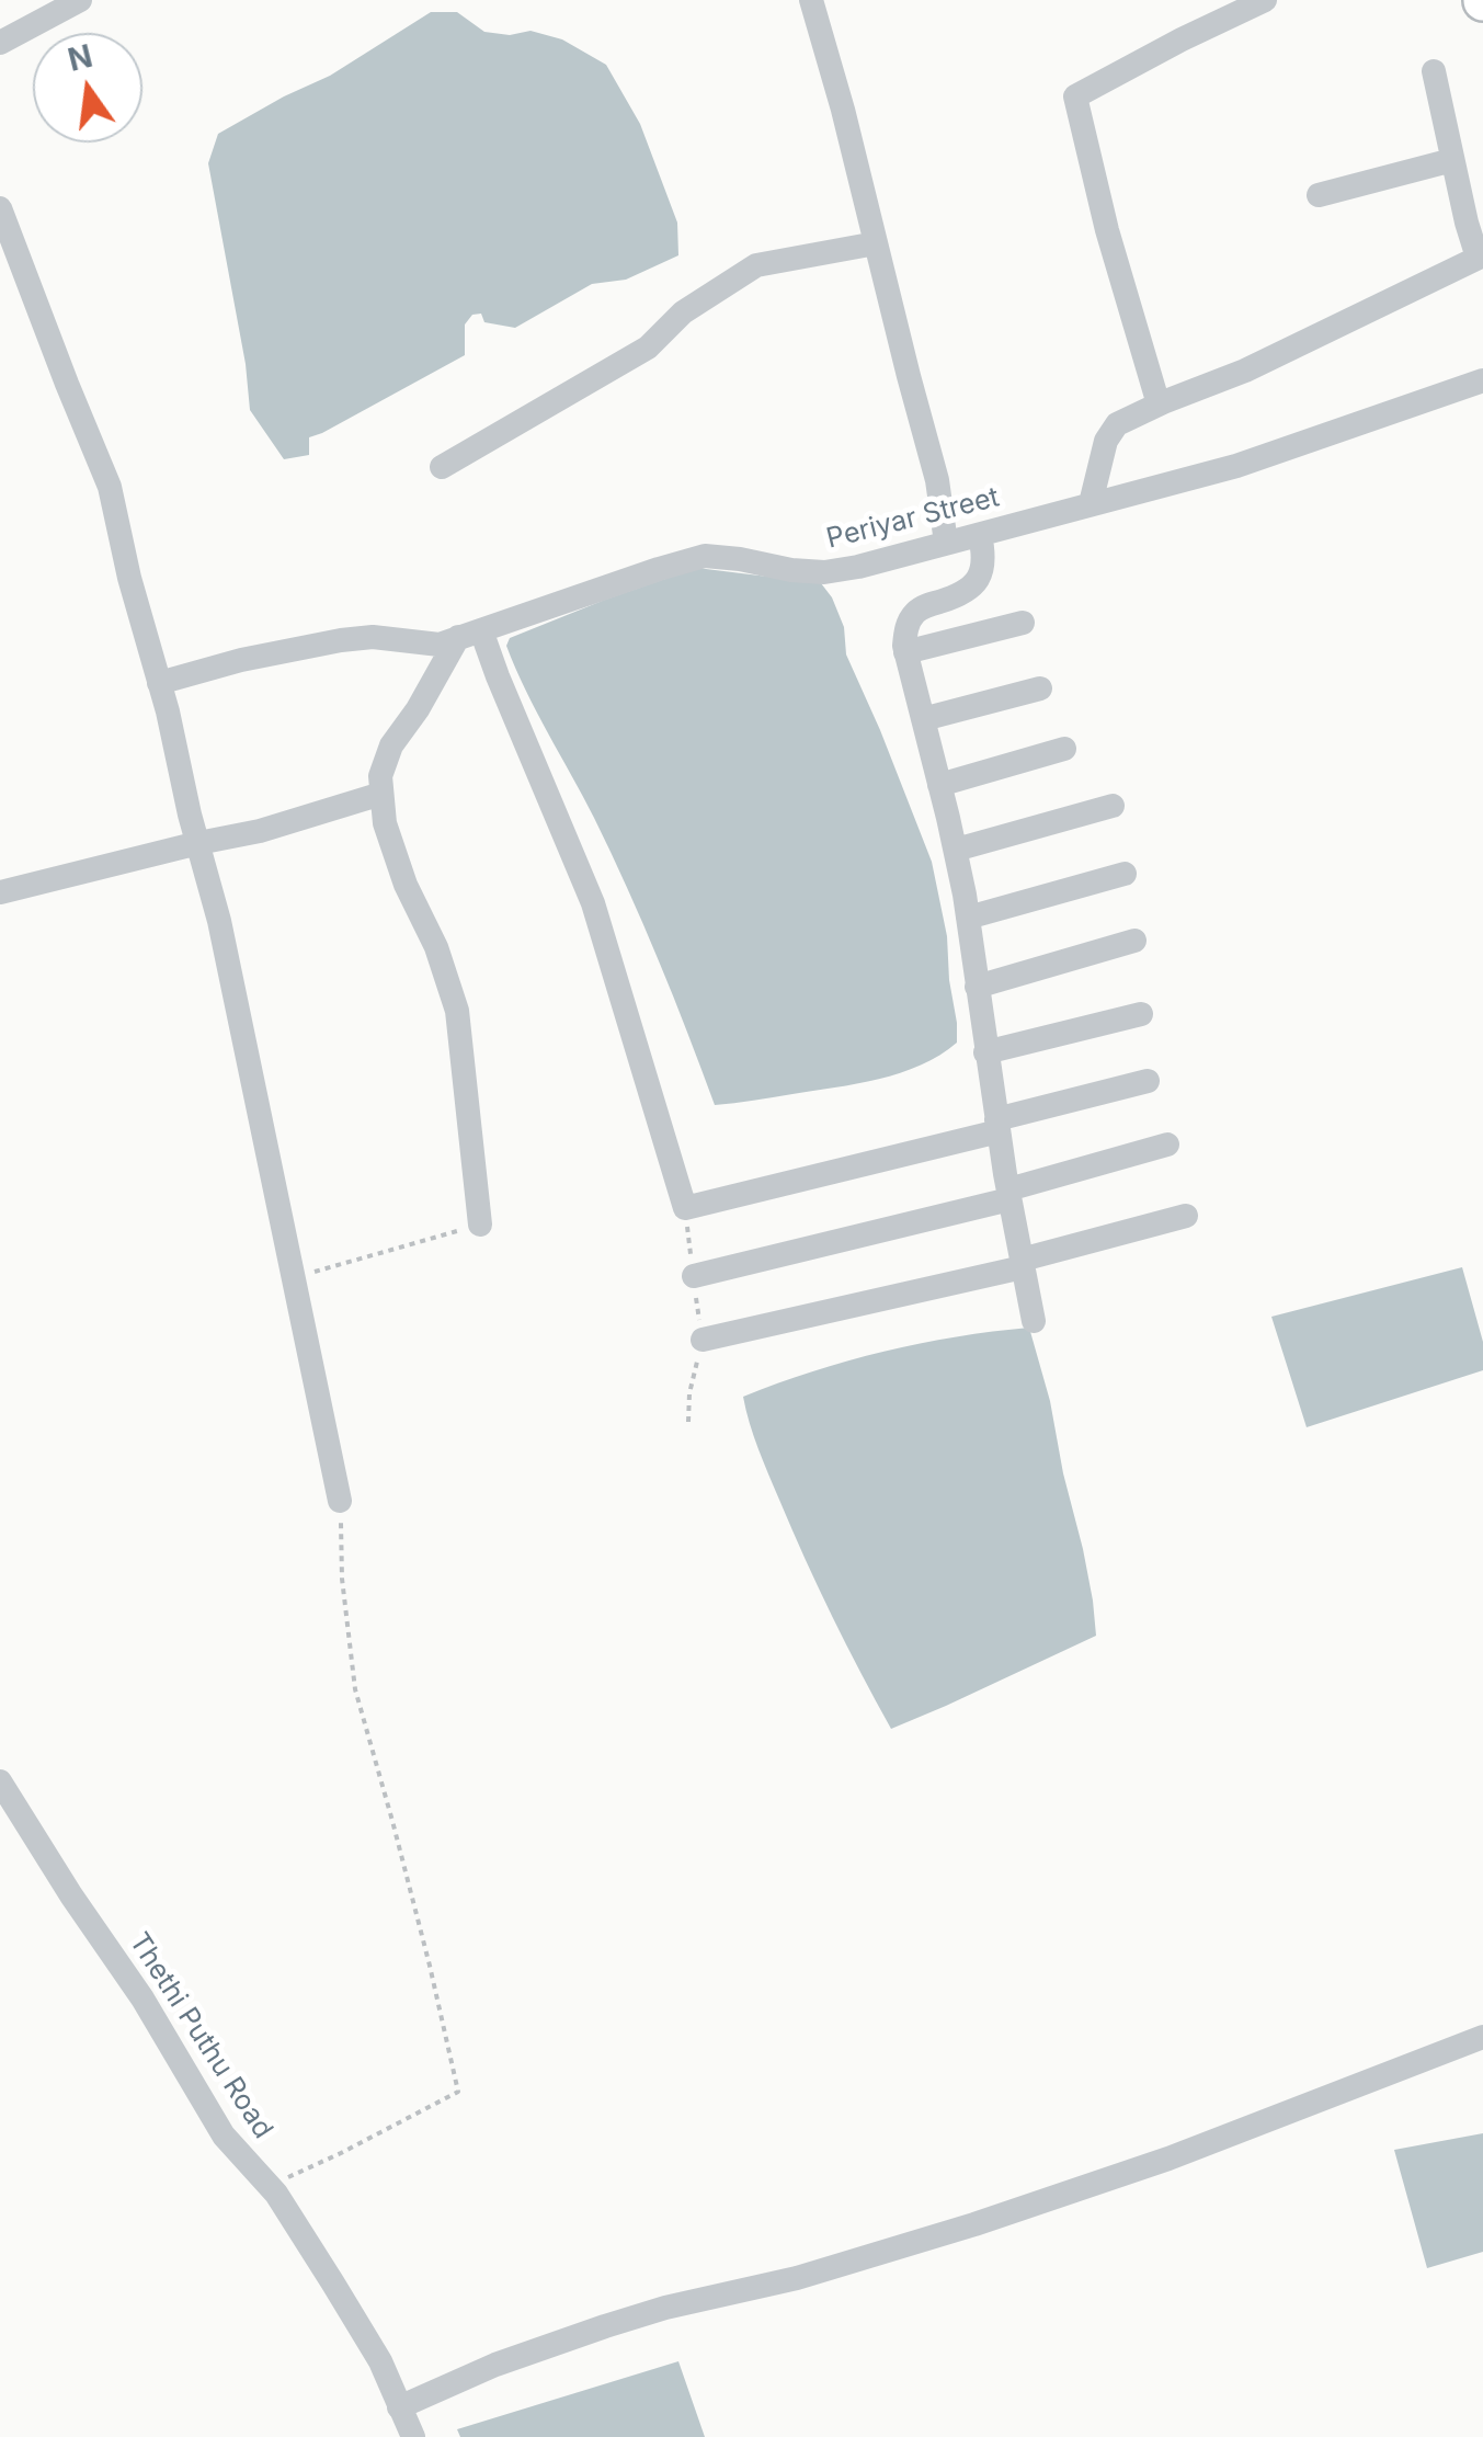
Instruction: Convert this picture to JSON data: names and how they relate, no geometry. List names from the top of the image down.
{
  "streets": {
    "street": ["Periyar Street", "Thethi Puthu Road"]
  },
  "north": "top"
}
